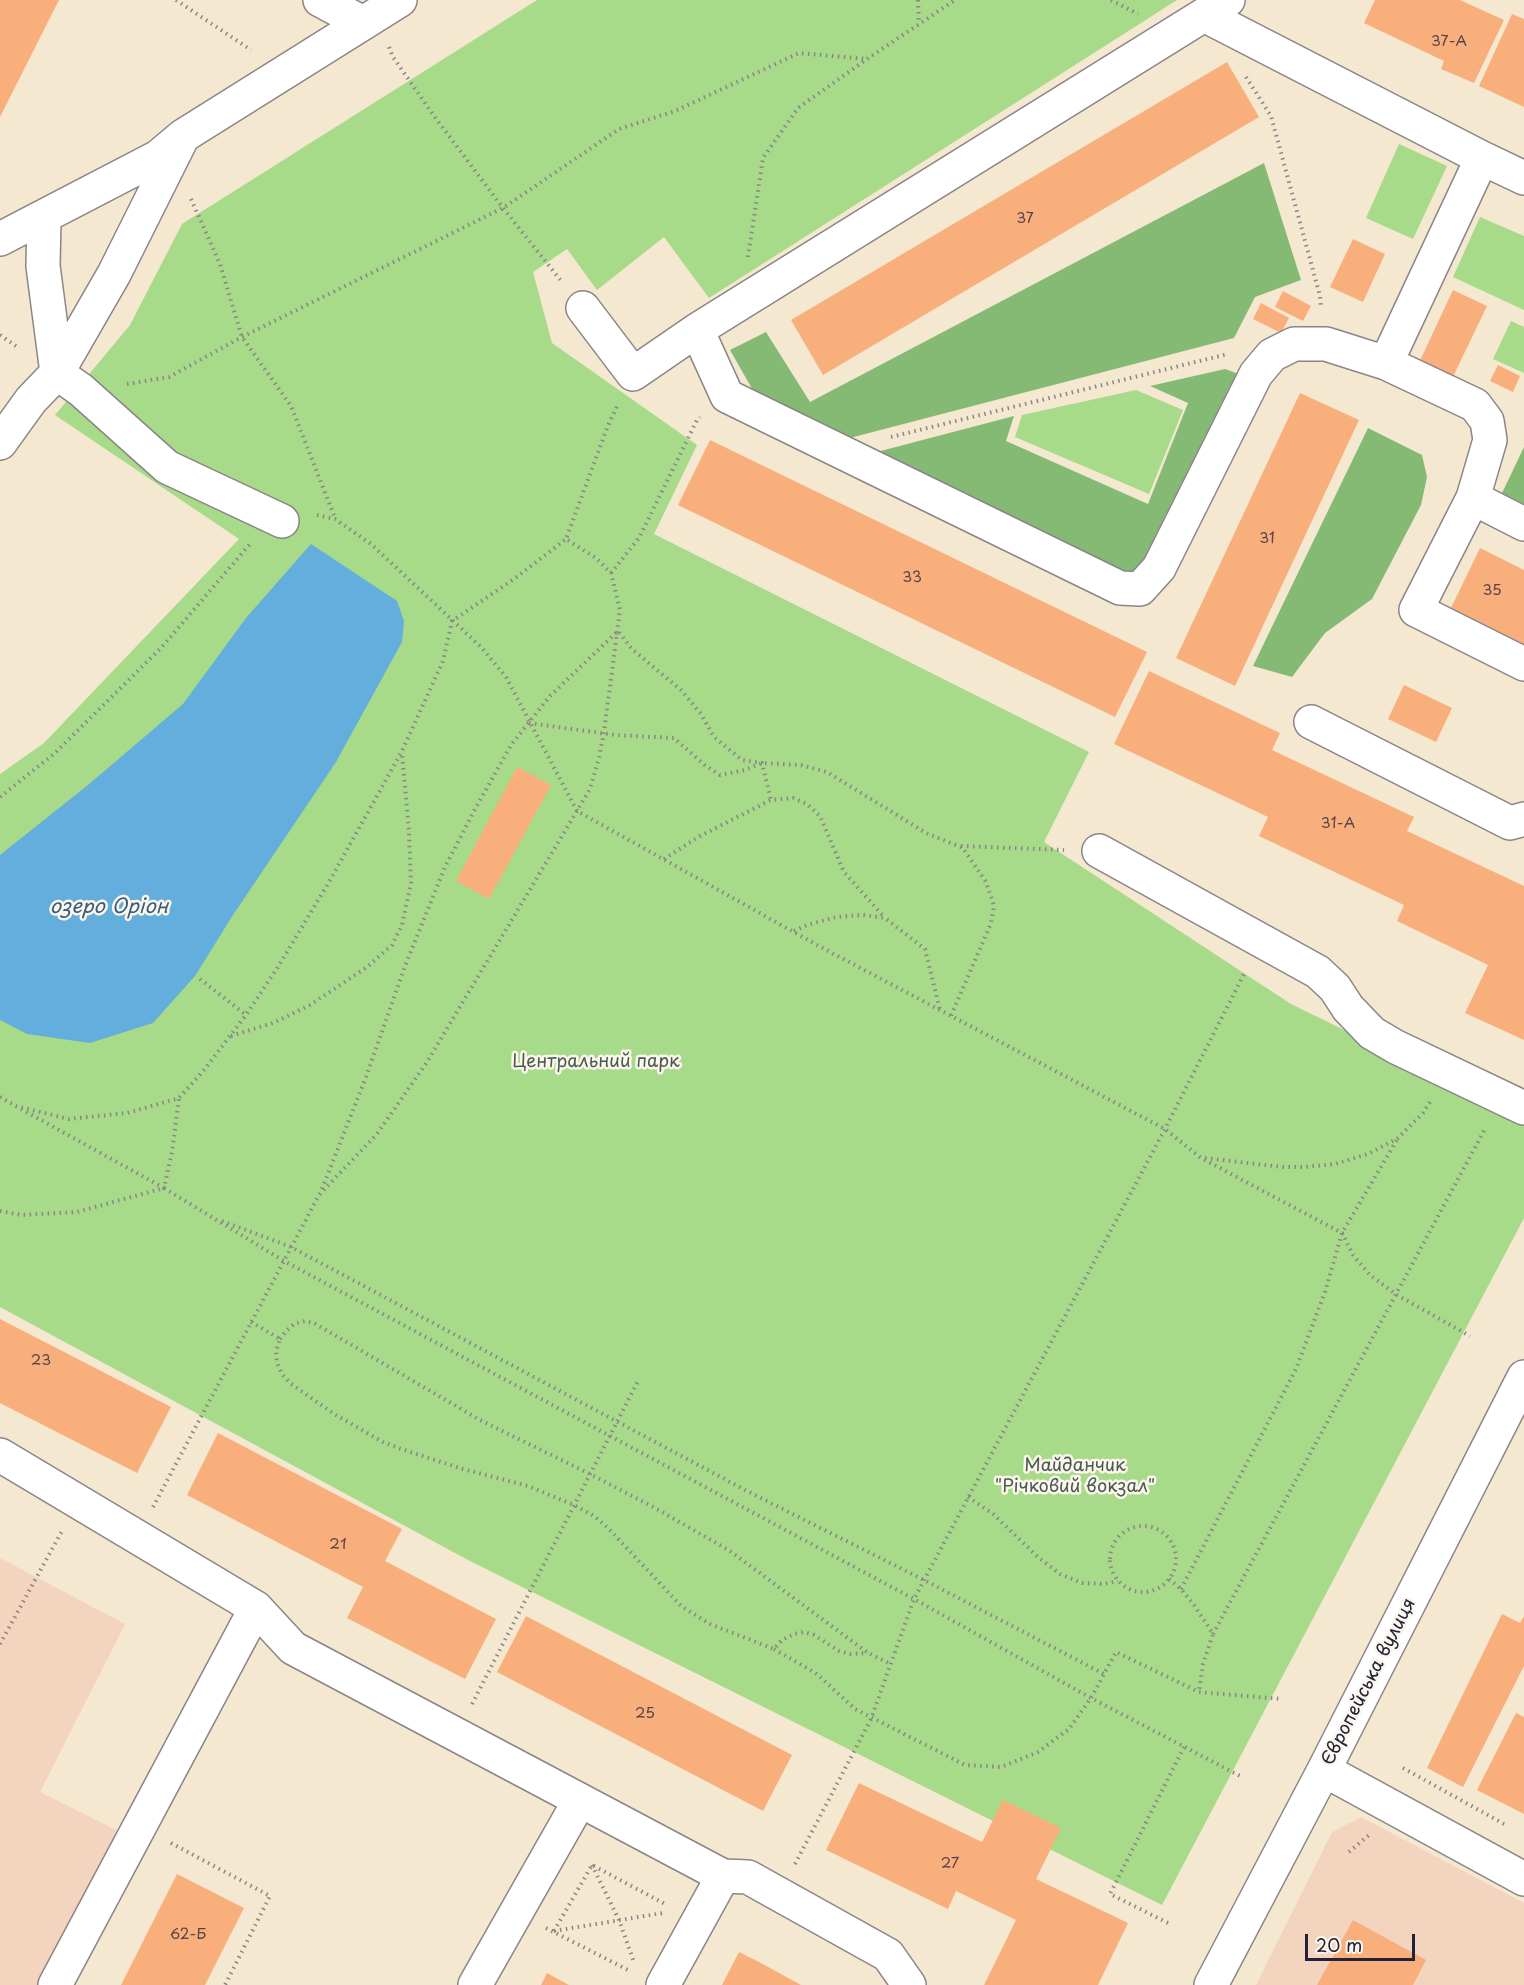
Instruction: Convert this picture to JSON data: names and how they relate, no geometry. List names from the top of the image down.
{
  "streets": {
    "street": ["Європейська вулиця"]
  },
  "water": ["озеро Оріон"],
  "parks": ["Центральний парк", "Майданчик \"Річковий вокзал\""],
  "house_numbers": [
    "37-А",
    "37",
    "31",
    "33",
    "35",
    "31-А",
    "23",
    "21",
    "25",
    "27",
    "62-Б"
  ],
  "scale_bar": "20 m"
}
